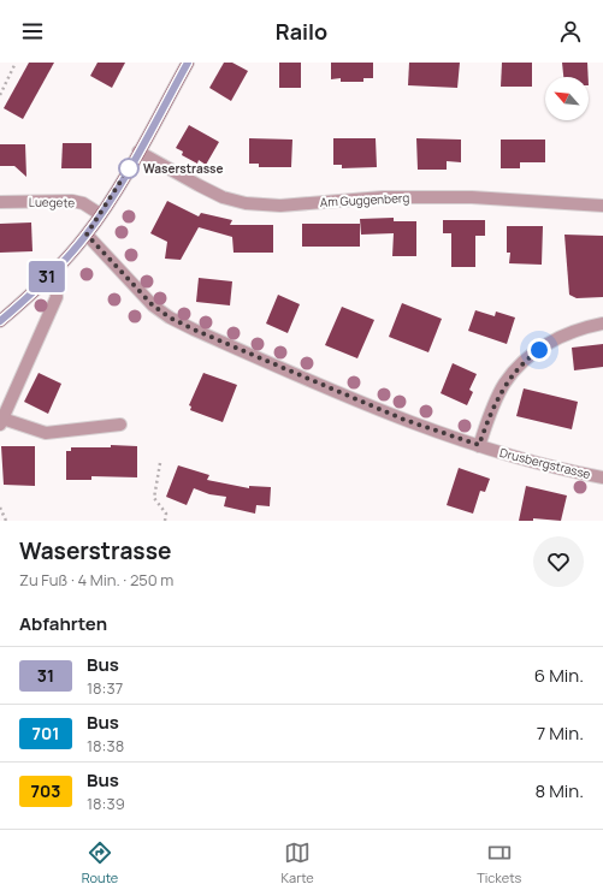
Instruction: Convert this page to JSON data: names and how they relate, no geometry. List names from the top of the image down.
{
  "streets": {
    "street": ["Am Guggenberg", "Luegete", "Drusbergstrasse"]
  },
  "places": ["Waserstrasse"],
  "lines": ["bus line 31"],
  "north": "top left",
  "page": {
    "header": "Railo",
    "on_map": "31",
    "heading": [
      ["Waserstrasse", "Zu Fuß · 4 Min. · 250 m"],
      "Abfahrten"
    ],
    "list": [
      {
        "mark": "31",
        "name": "Bus",
        "note": "18:37",
        "value": "6 Min."
      },
      {
        "mark": "701",
        "name": "Bus",
        "note": "18:38",
        "value": "7 Min."
      },
      {
        "mark": "703",
        "name": "Bus",
        "note": "18:39",
        "value": "8 Min."
      }
    ],
    "tabs": ["Route", "Karte", "Tickets"]
  }
}
